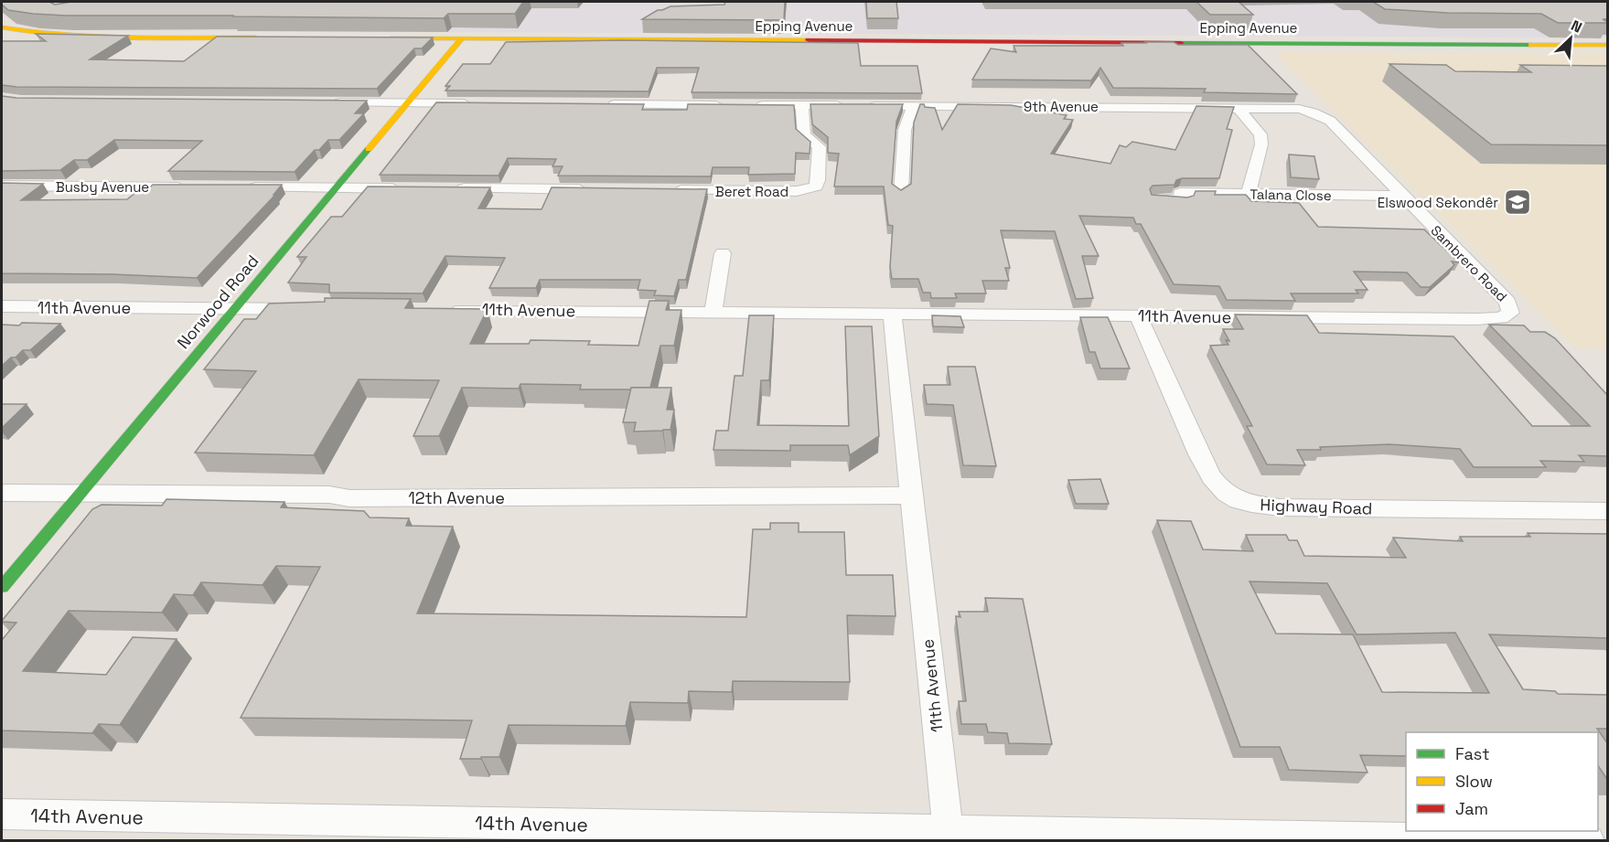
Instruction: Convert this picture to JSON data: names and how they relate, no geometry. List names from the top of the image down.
{
  "streets": {
    "street": [
      "Epping Avenue",
      "9th Avenue",
      "Busby Avenue",
      "Beret Road",
      "Talana Close",
      "Sambrero Road",
      "Norwood Road",
      "11th Avenue",
      "12th Avenue",
      "Highway Road",
      "14th Avenue"
    ]
  },
  "crossings": [
    ["Epping Avenue", "Norwood Road"],
    ["9th Avenue", "Sambrero Road"],
    ["Talana Close", "Sambrero Road"],
    ["Sambrero Road", "11th Avenue"],
    ["Norwood Road", "11th Avenue"],
    ["Norwood Road", "12th Avenue"],
    ["11th Avenue", "12th Avenue"],
    ["11th Avenue", "Highway Road"],
    ["11th Avenue", "14th Avenue"]
  ],
  "places": {
    "school or university": ["Elswood Sekondêr"]
  },
  "legend": ["Fast", "Slow", "Jam"],
  "north": "top right"
}
